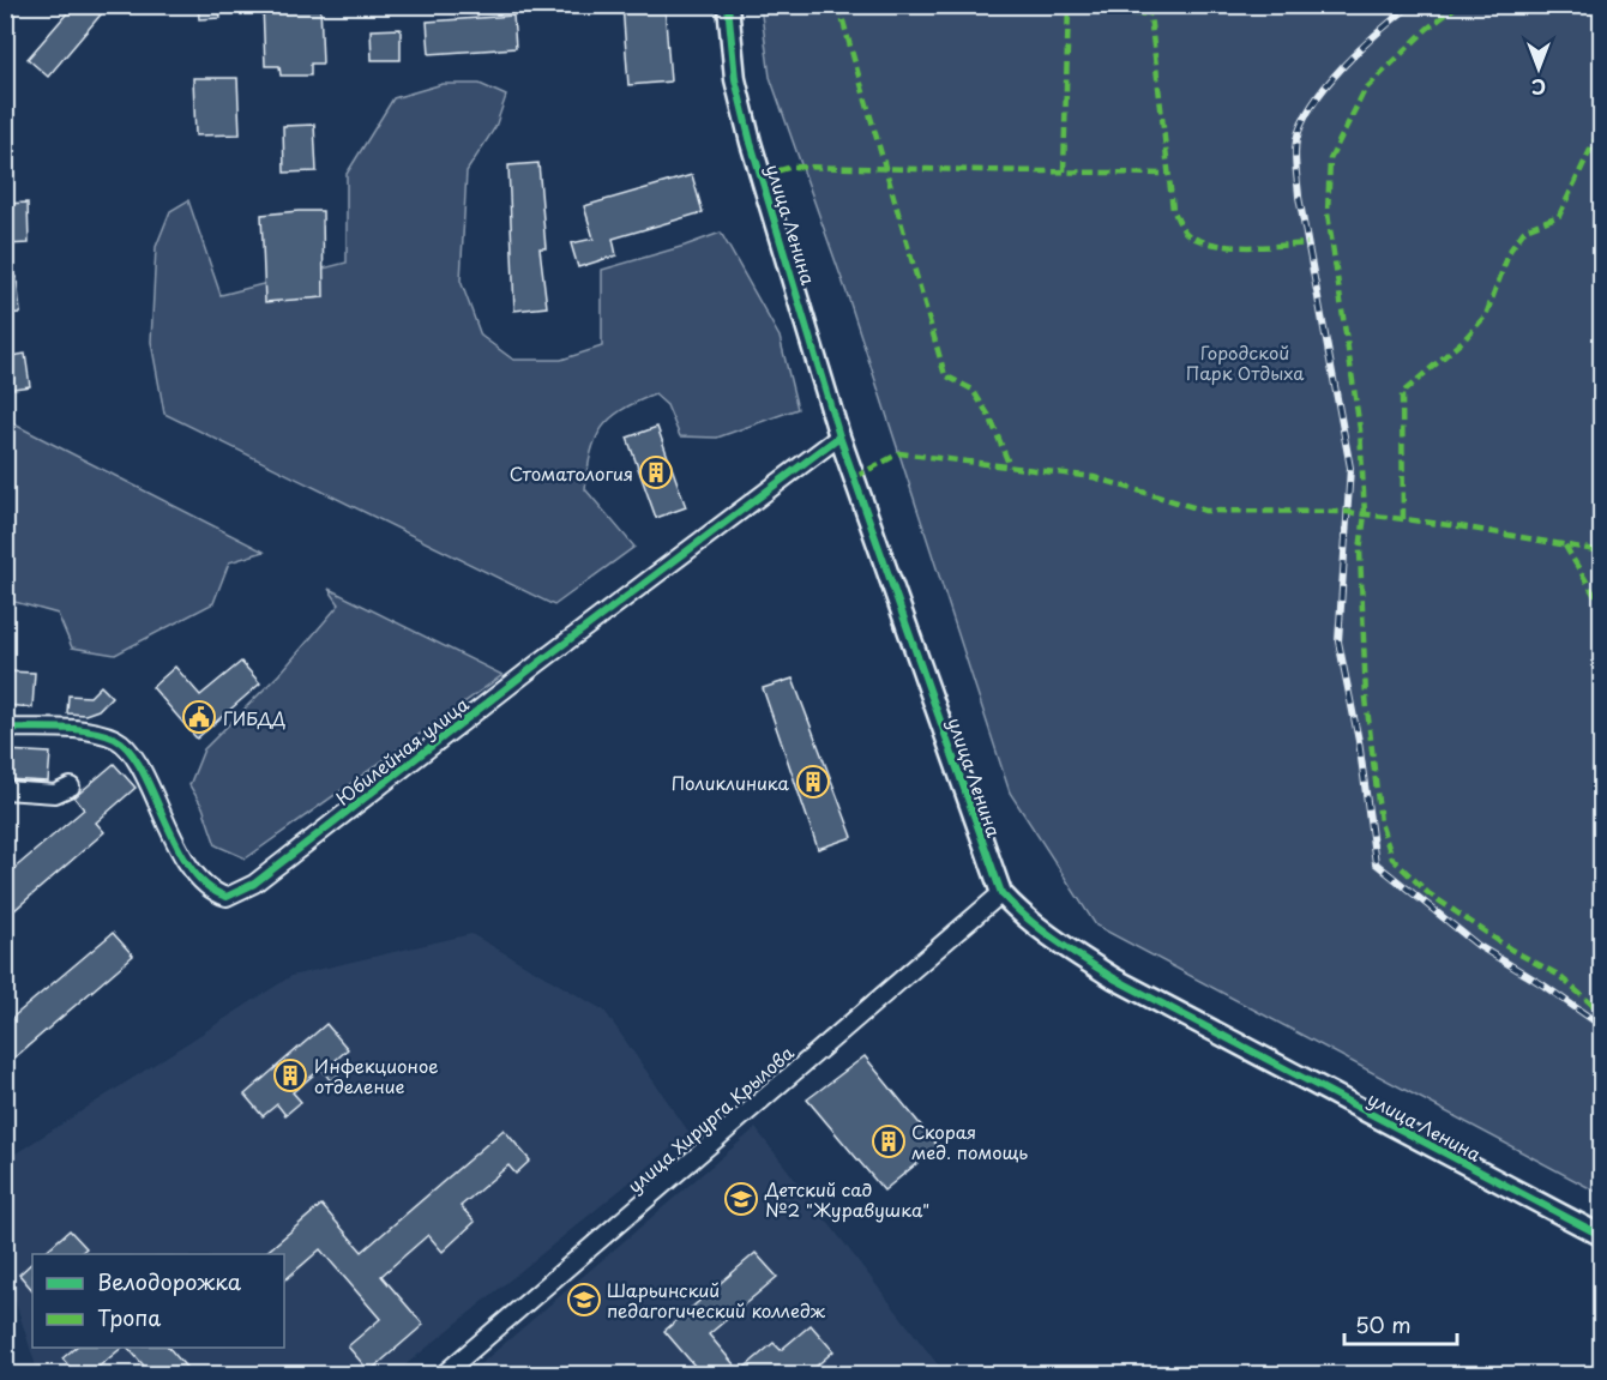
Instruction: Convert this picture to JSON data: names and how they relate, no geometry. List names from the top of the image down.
{
  "streets": {
    "street": ["улица Ленина", "Юбилейная улица", "улица Хирурга Крылова"]
  },
  "crossings": [
    ["улица Ленина", "Юбилейная улица"],
    ["улица Ленина", "улица Хирурга Крылова"]
  ],
  "parks": ["Городской Парк Отдыха"],
  "places": {
    "building": [
      "Стоматология",
      "Поликлиника",
      "Инфекционое отделение",
      "Скорая мед. помощь"
    ],
    "public building": ["ГИБДД"],
    "school or university": ["Детский сад №2 \"Журавушка\"", "Шарьинский педагогический колледж"]
  },
  "legend": ["Велодорожка", "Тропа"],
  "scale_bar": "50 m",
  "north": "bottom"
}
